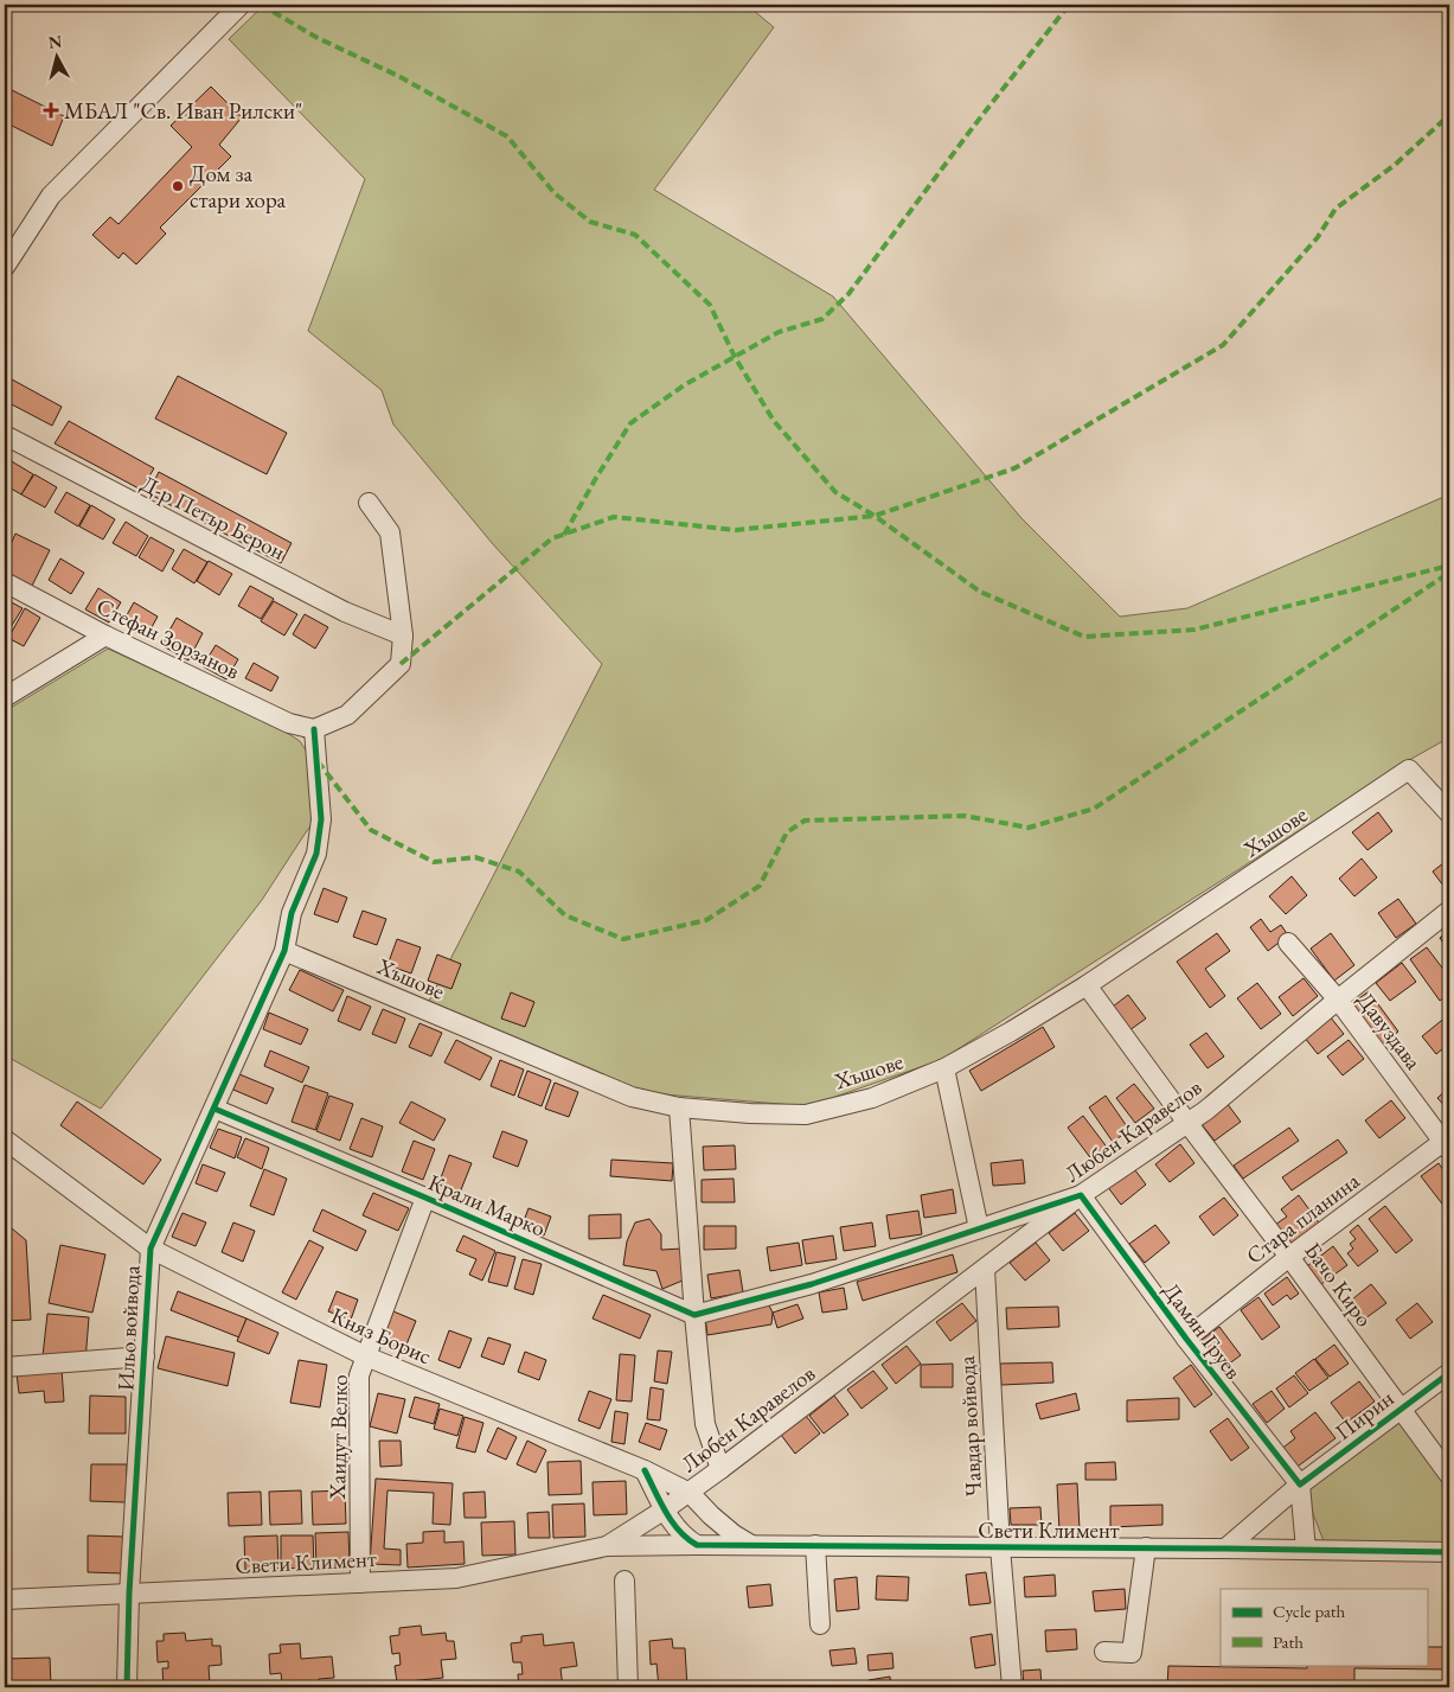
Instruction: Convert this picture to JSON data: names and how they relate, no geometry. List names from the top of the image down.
{
  "streets": {
    "street": [
      "Д-р Петър Берон",
      "Стефан Зорзанов",
      "Хъшове",
      "Давуздава",
      "Любен Каравелов",
      "Крали Марко",
      "Стара планина",
      "Бачо Киро",
      "Ильо войвода",
      "Дамян Груев",
      "Княз Борис",
      "Пирин",
      "Чавдар войвода",
      "Хаидут Велко",
      "Свети Климент"
    ]
  },
  "crossings": [
    ["Стефан Зорзанов", "Ильо войвода"],
    ["Хъшове", "Бачо Киро"],
    ["Хъшове", "Ильо войвода"],
    ["Давуздава", "Любен Каравелов"],
    ["Давуздава", "Стара планина"],
    ["Любен Каравелов", "Бачо Киро"],
    ["Любен Каравелов", "Дамян Груев"],
    ["Любен Каравелов", "Княз Борис"],
    ["Любен Каравелов", "Чавдар войвода"],
    ["Любен Каравелов", "Свети Климент"],
    ["Крали Марко", "Ильо войвода"],
    ["Крали Марко", "Хаидут Велко"],
    ["Стара планина", "Бачо Киро"],
    ["Стара планина", "Дамян Груев"],
    ["Бачо Киро", "Пирин"],
    ["Ильо войвода", "Княз Борис"],
    ["Ильо войвода", "Свети Климент"],
    ["Дамян Груев", "Пирин"],
    ["Княз Борис", "Хаидут Велко"],
    ["Княз Борис", "Свети Климент"],
    ["Пирин", "Свети Климент"],
    ["Чавдар войвода", "Свети Климент"],
    ["Хаидут Велко", "Свети Климент"]
  ],
  "places": {
    "health": ["МБАЛ \"Св. Иван Рилски\""],
    "other": ["Дом за стари хора"]
  },
  "legend": ["Cycle path", "Path"],
  "north": "top"
}
